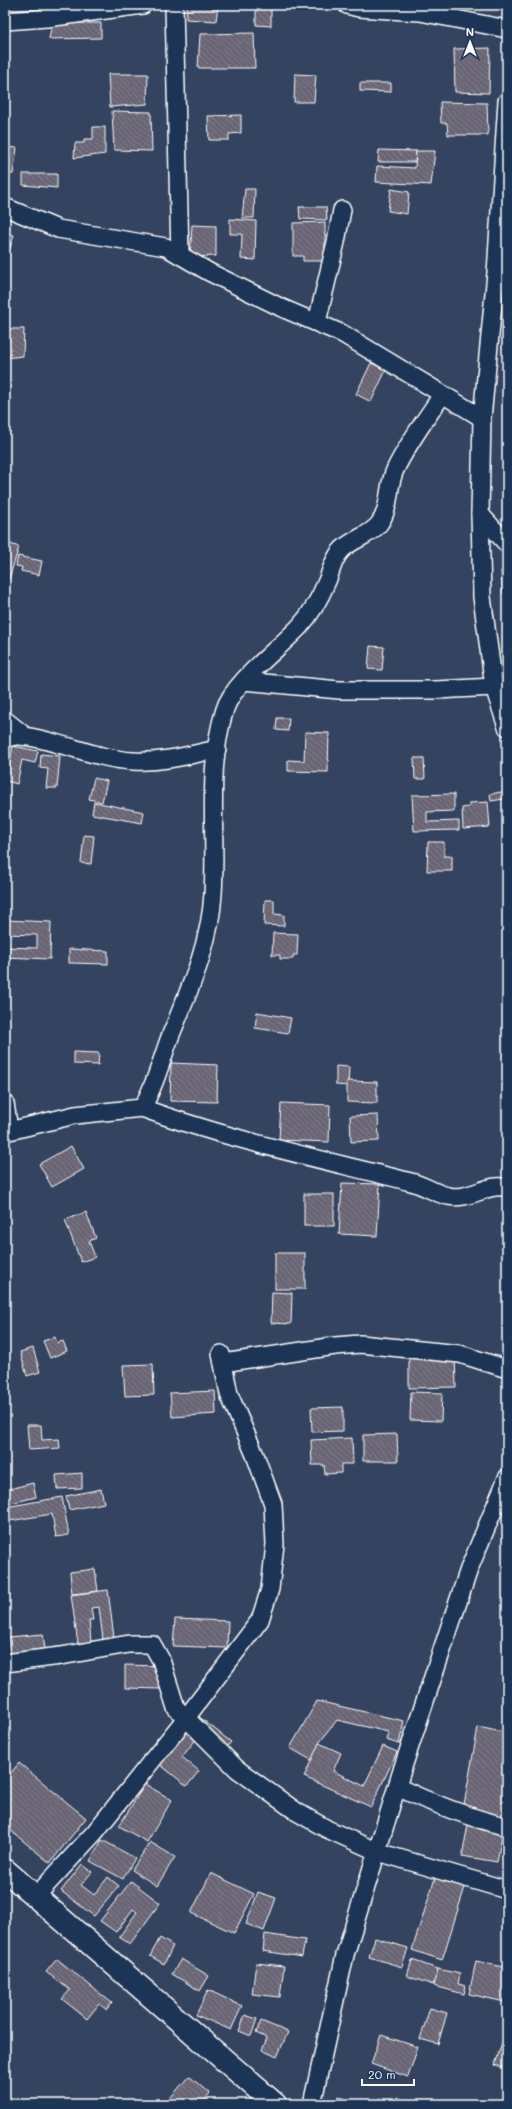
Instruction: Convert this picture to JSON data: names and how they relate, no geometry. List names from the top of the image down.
{
  "scale_bar": "20 m",
  "north": "top"
}
